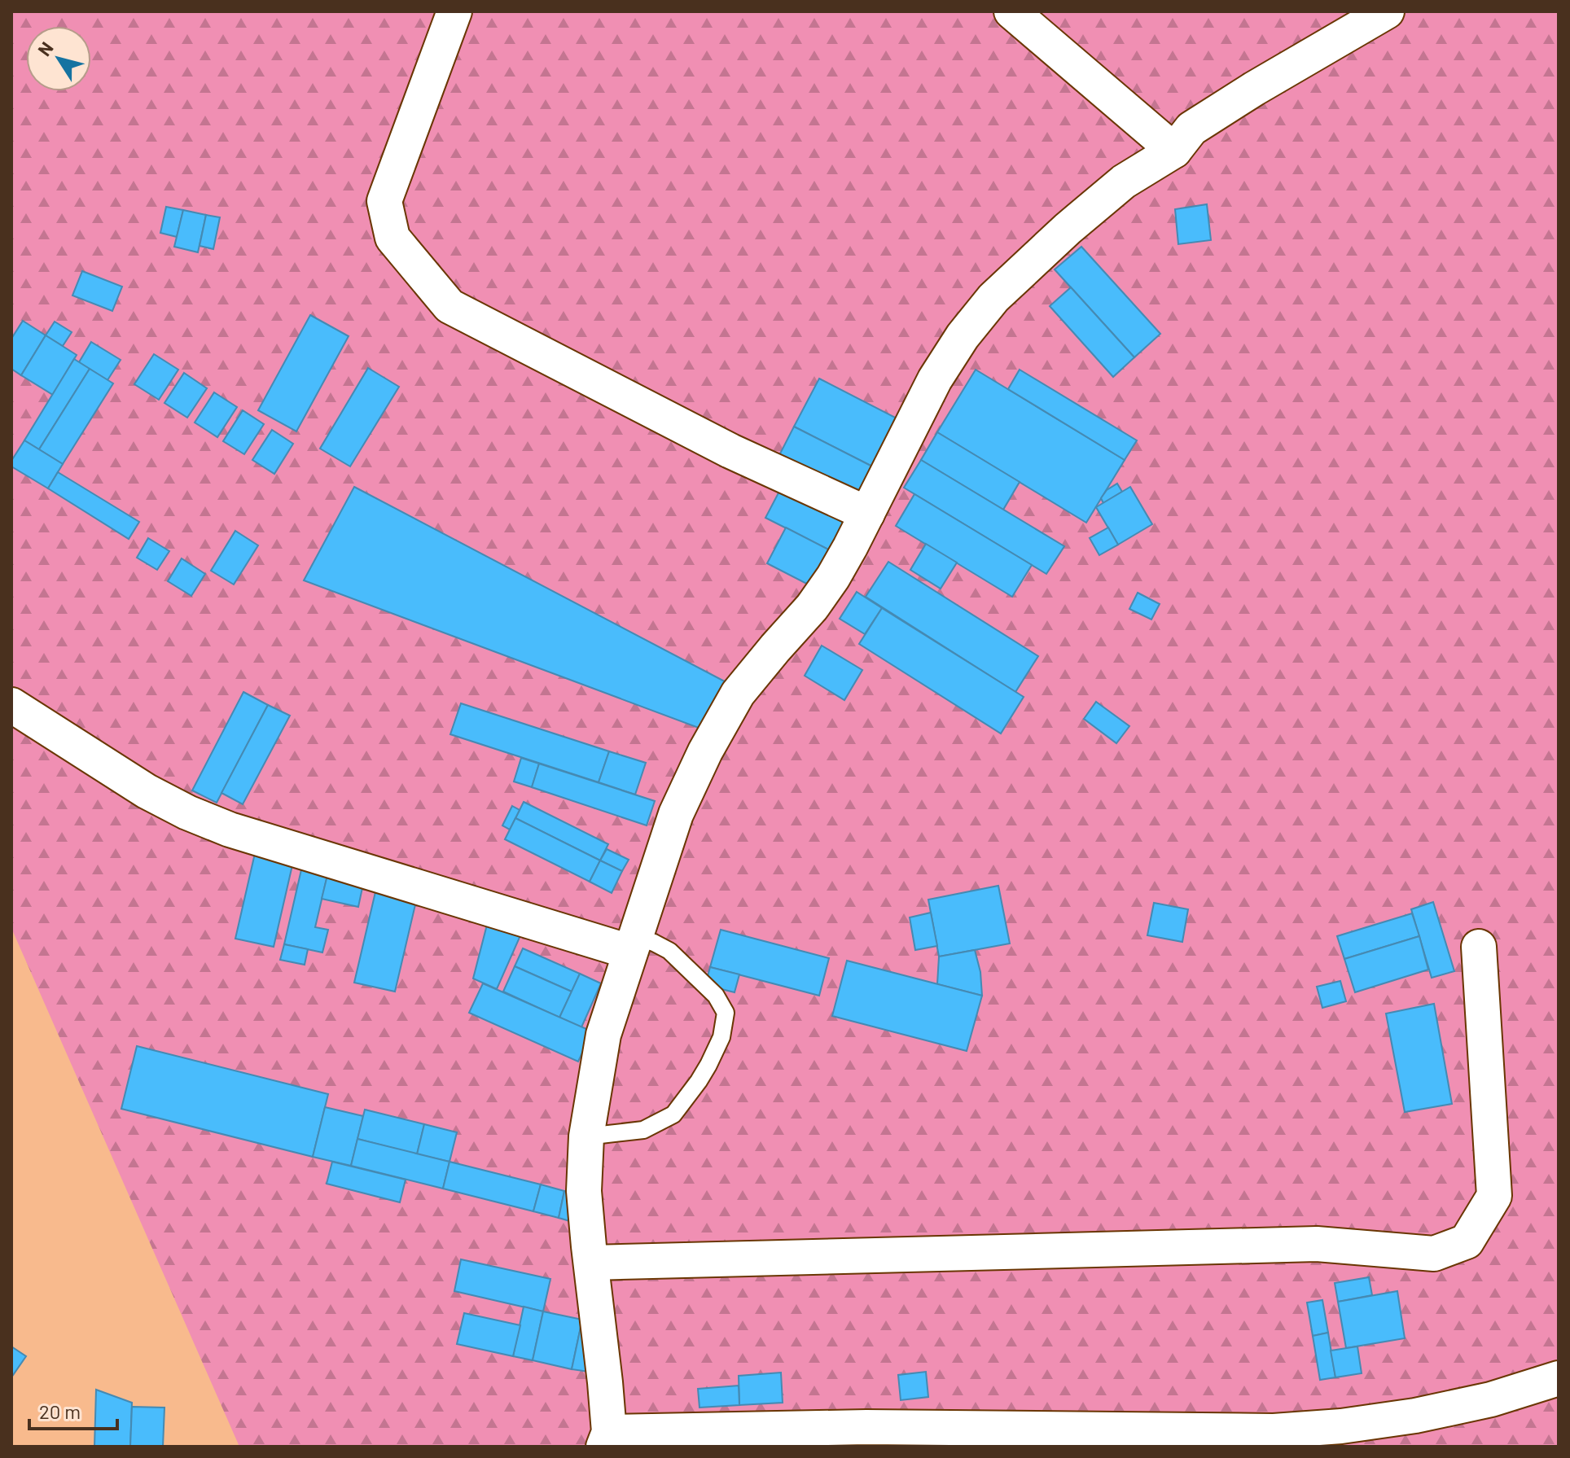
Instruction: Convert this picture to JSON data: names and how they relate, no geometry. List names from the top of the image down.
{
  "scale_bar": "20 m",
  "north": "top left"
}
